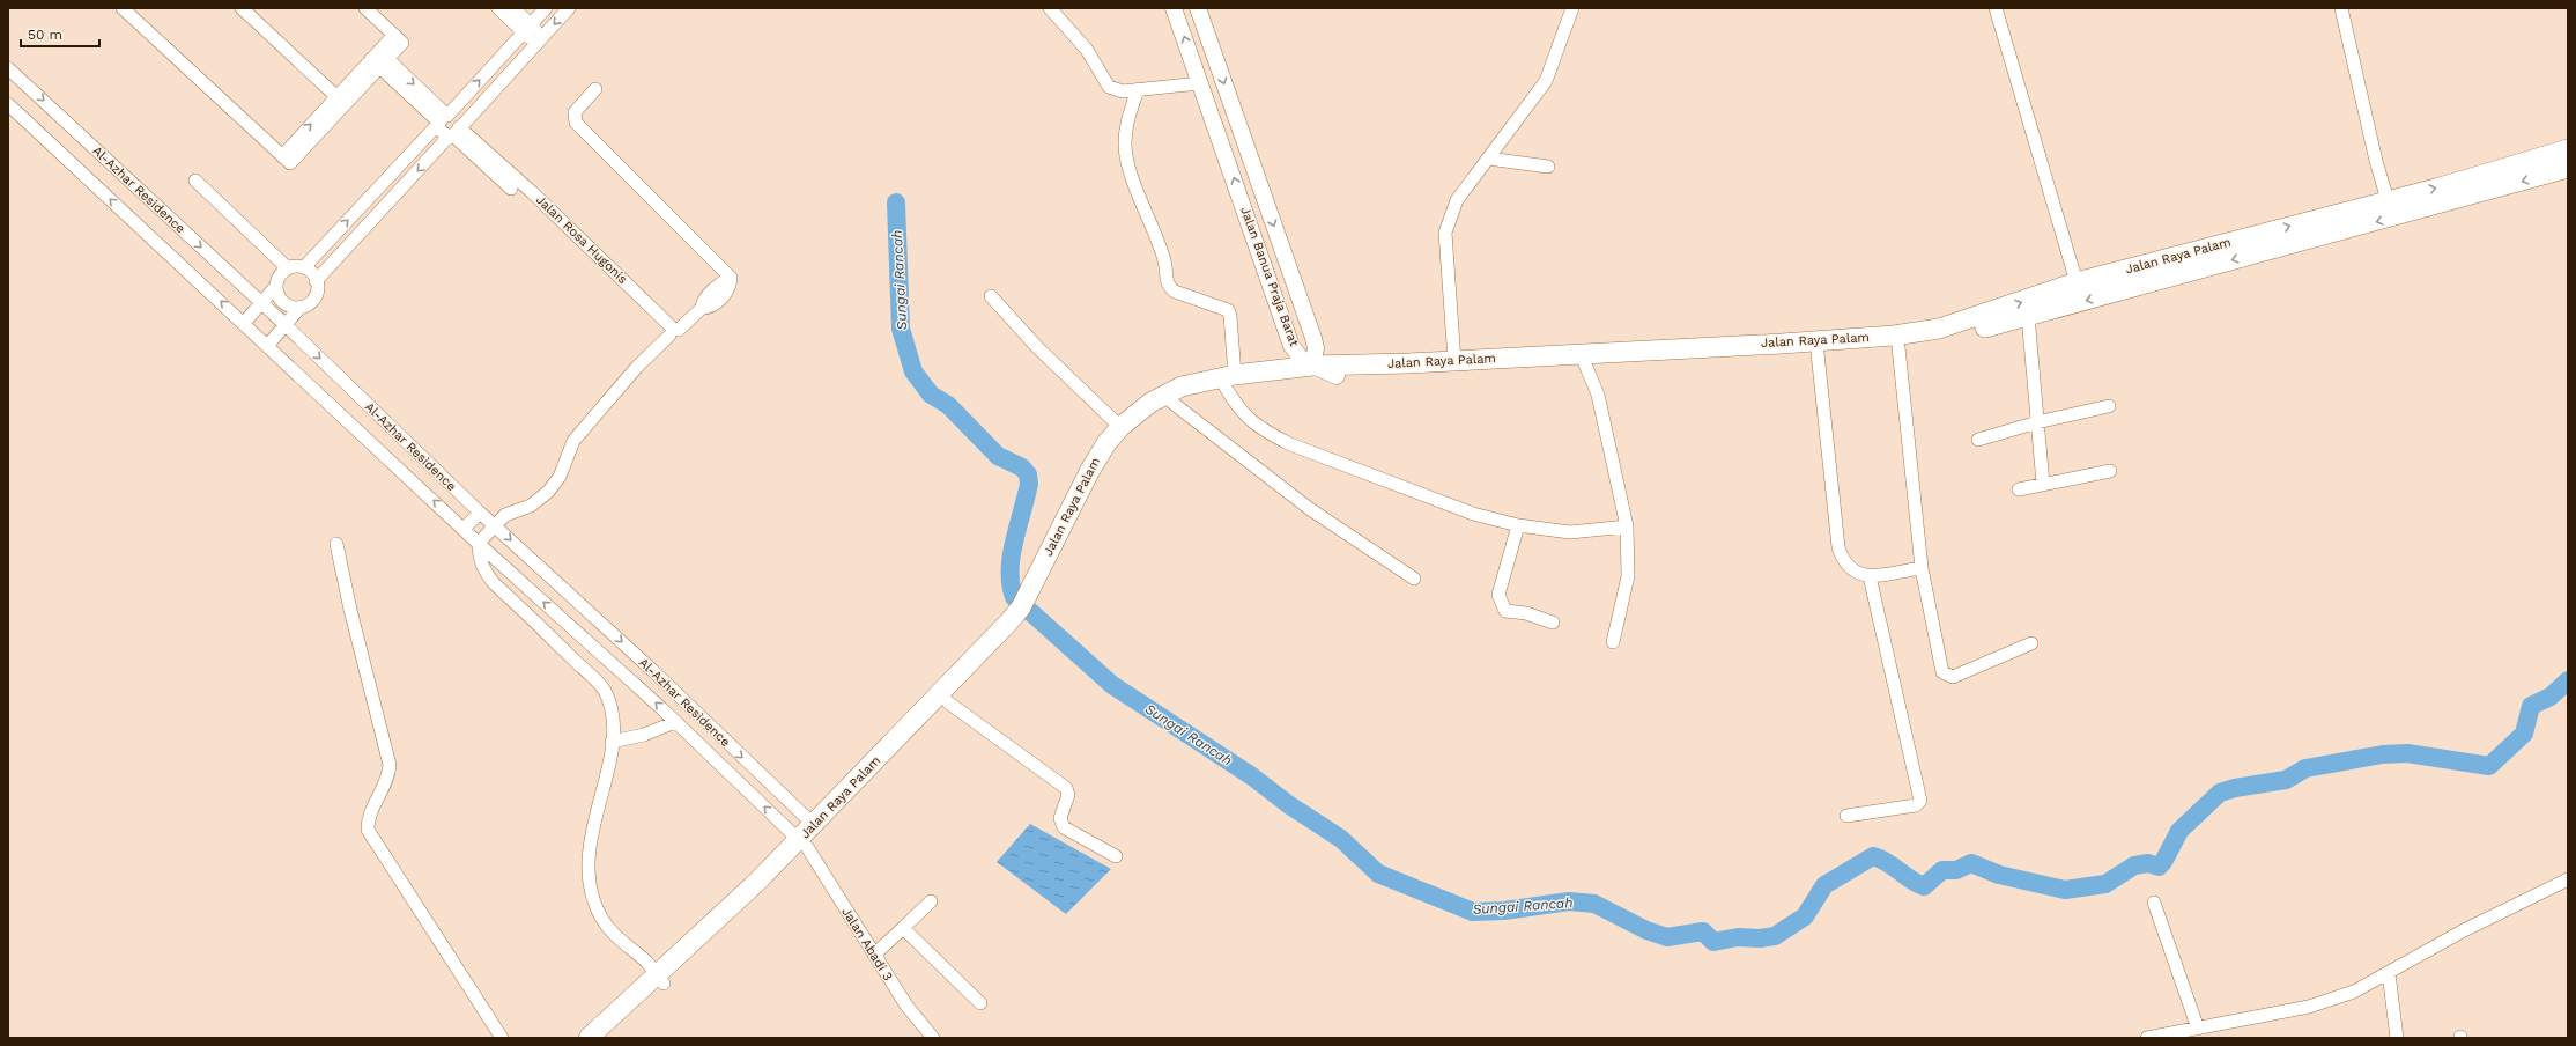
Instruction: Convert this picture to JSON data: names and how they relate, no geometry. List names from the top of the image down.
{
  "streets": {
    "main road": ["Jalan Raya Palam"],
    "street": [
      "Al-Azhar Residence",
      "Jalan Rosa Hugonis",
      "Jalan Banua Praja Barat",
      "Jalan Abadi 3"
    ]
  },
  "crossings": [
    ["Al-Azhar Residence", "Jalan Raya Palam"],
    ["Al-Azhar Residence", "Jalan Abadi 3"],
    ["Jalan Raya Palam", "Jalan Banua Praja Barat"],
    ["Jalan Raya Palam", "Jalan Abadi 3"]
  ],
  "water": ["Sungai Rancah"],
  "scale_bar": "50 m"
}
